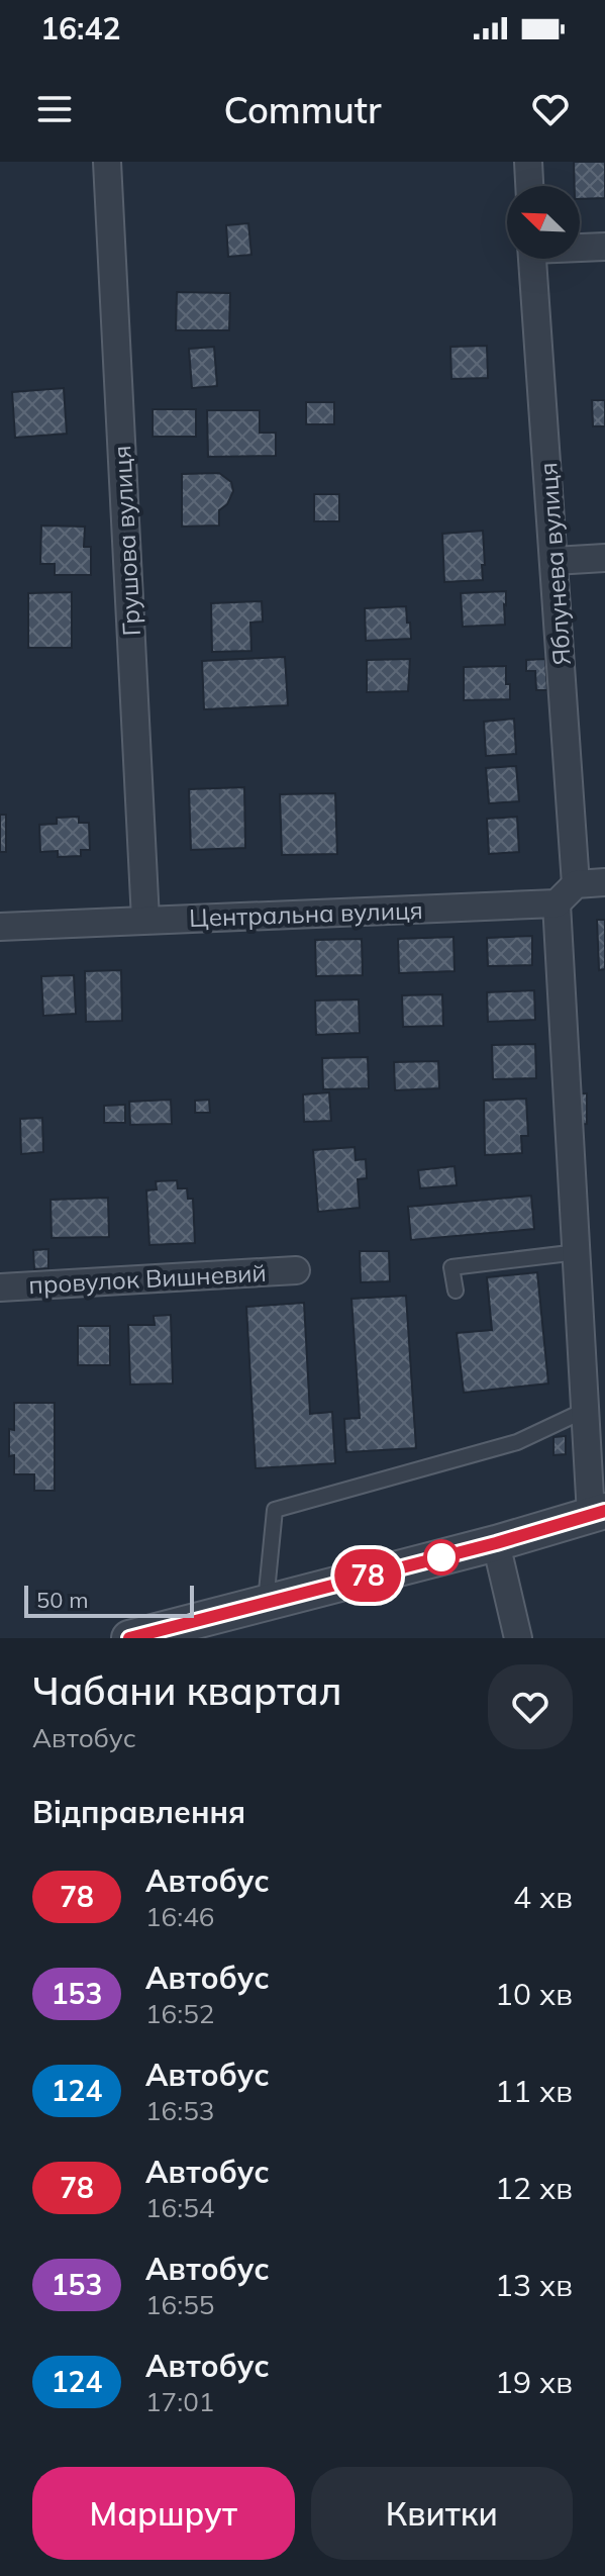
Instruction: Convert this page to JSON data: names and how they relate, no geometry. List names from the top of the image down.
{
  "streets": {
    "street": [
      "Грушова вулиця",
      "Яблунева вулиця",
      "Центральна вулиця",
      "провулок Вишневий"
    ]
  },
  "crossings": [
    ["Грушова вулиця", "Центральна вулиця"]
  ],
  "lines": ["bus line 78"],
  "scale_bar": "50 m",
  "north": "top left",
  "page": {
    "status": "16:42",
    "header": "Commutr",
    "on_map": "78",
    "scale": "50 m",
    "heading": [
      ["Чабани квартал", "Автобус"],
      "Відправлення"
    ],
    "list": [
      {
        "mark": "78",
        "name": "Автобус",
        "note": "16:46",
        "value": "4 хв"
      },
      {
        "mark": "153",
        "name": "Автобус",
        "note": "16:52",
        "value": "10 хв"
      },
      {
        "mark": "124",
        "name": "Автобус",
        "note": "16:53",
        "value": "11 хв"
      },
      {
        "mark": "78",
        "name": "Автобус",
        "note": "16:54",
        "value": "12 хв"
      },
      {
        "mark": "153",
        "name": "Автобус",
        "note": "16:55",
        "value": "13 хв"
      },
      {
        "mark": "124",
        "name": "Автобус",
        "note": "17:01",
        "value": "19 хв"
      }
    ],
    "buttons": ["Маршрут", "Квитки"]
  }
}
